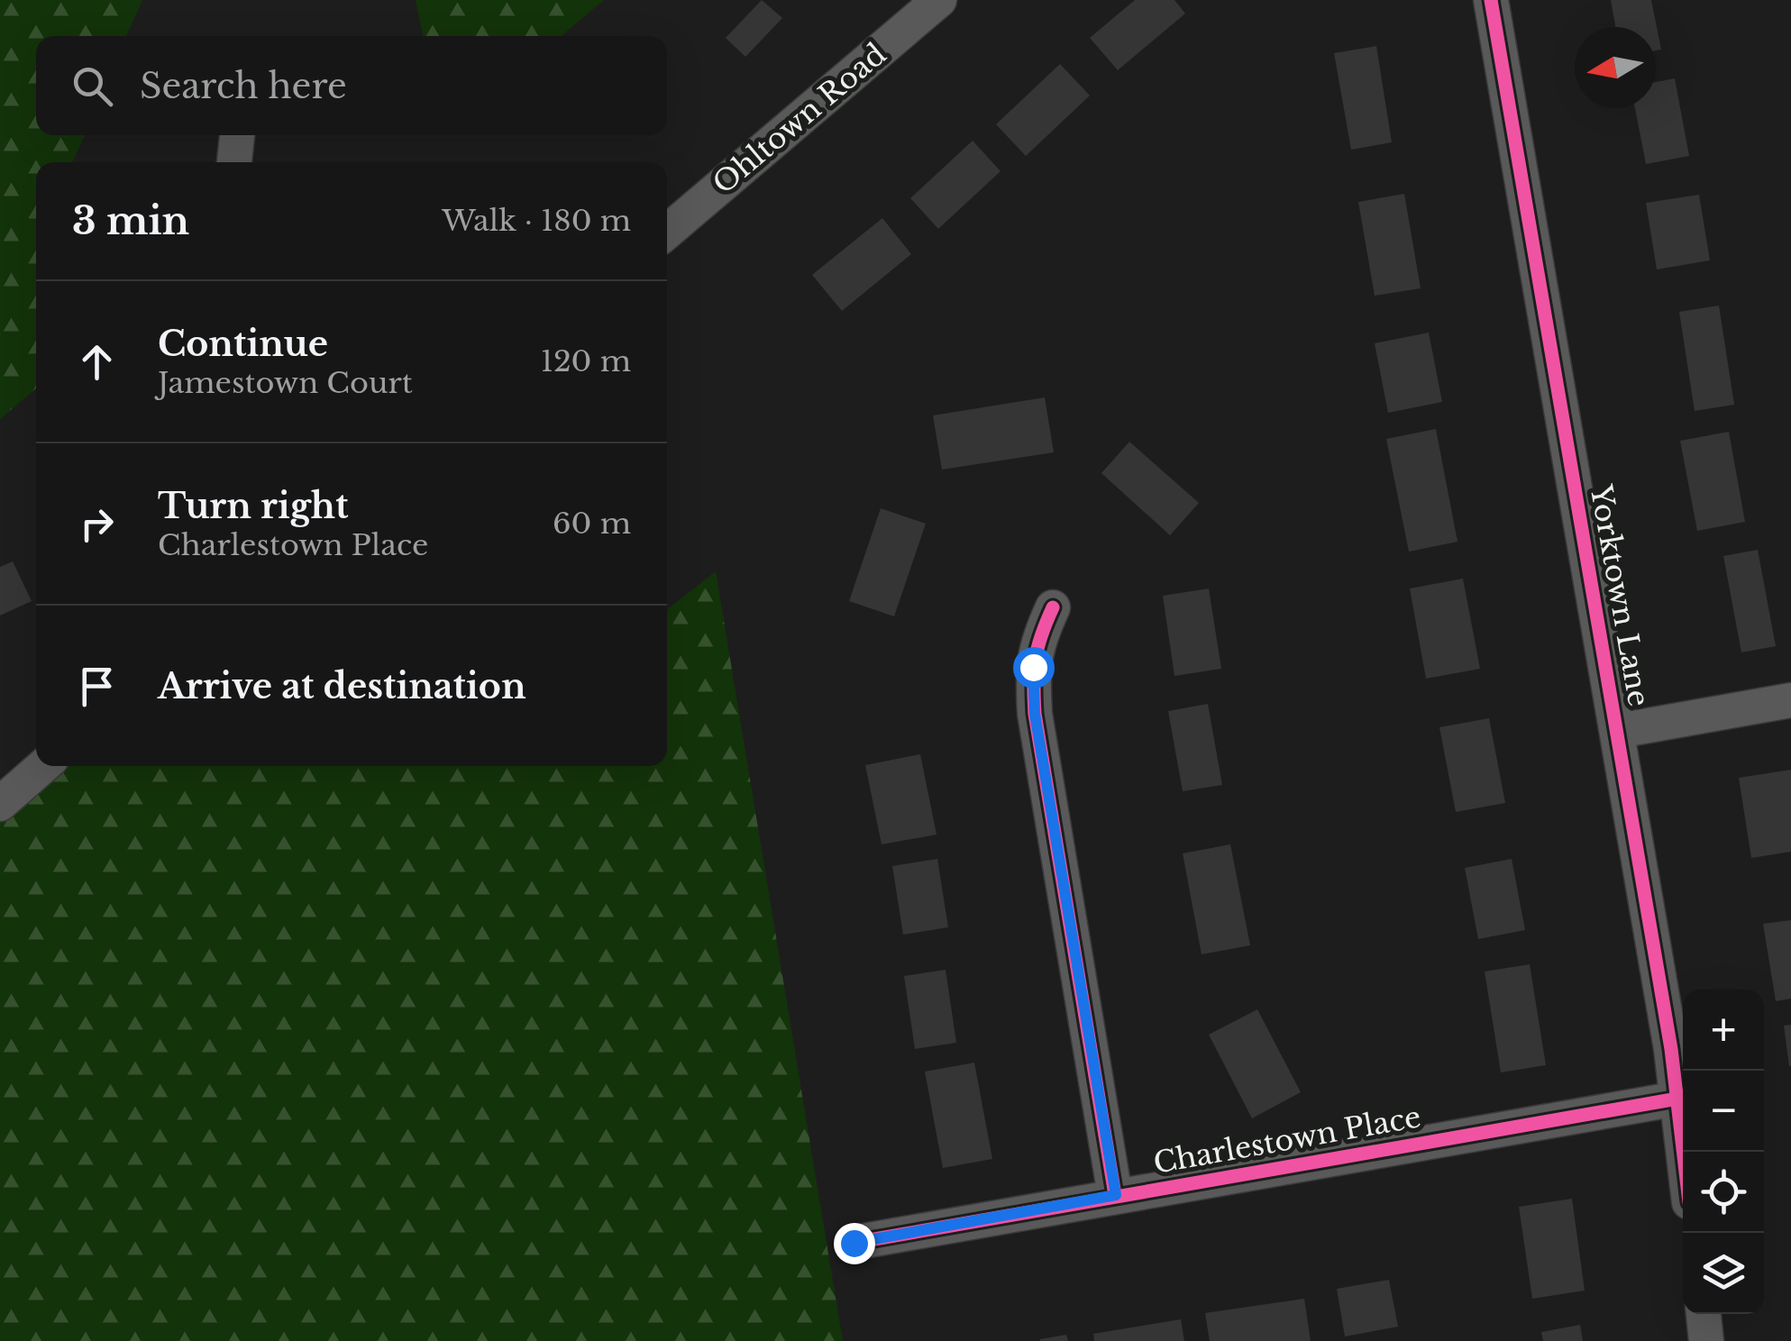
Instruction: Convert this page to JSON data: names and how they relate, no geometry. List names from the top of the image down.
{
  "streets": {
    "street": ["Ohltown Road", "Yorktown Lane", "Charlestown Place"]
  },
  "crossings": [
    ["Yorktown Lane", "Charlestown Place"]
  ],
  "north": "left",
  "page": {
    "search": "Search here",
    "heading": ["3 min", "Walk · 180 m"],
    "list": [
      ["Continue", "Jamestown Court", "120 m"],
      ["Turn right", "Charlestown Place", "60 m"],
      "Arrive at destination"
    ],
    "map_buttons": ["+", "−"]
  }
}
